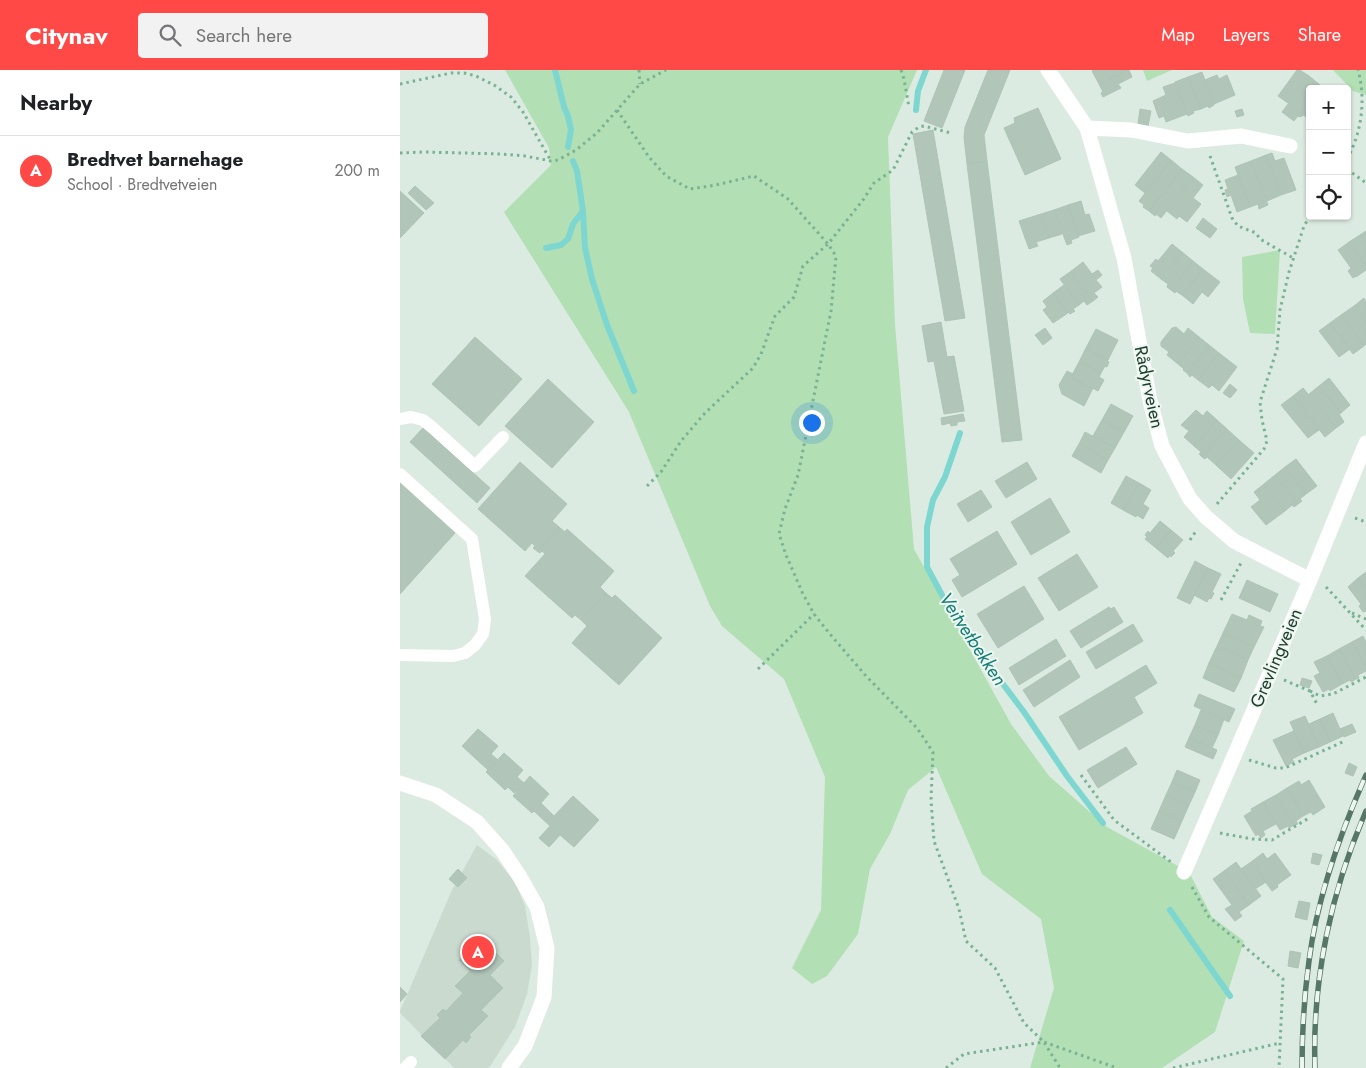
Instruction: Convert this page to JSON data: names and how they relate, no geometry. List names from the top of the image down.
{
  "streets": {
    "street": ["Rådyrveien", "Grevlingveien"]
  },
  "crossings": [
    ["Rådyrveien", "Grevlingveien"]
  ],
  "water": ["Veitvetbekken"],
  "page": {
    "header": "Citynav",
    "search": "Search here",
    "nav": ["Map", "Layers", "Share"],
    "heading": "Nearby",
    "map_buttons": ["+", "−"],
    "list": [
      {
        "mark": "A",
        "name": "Bredtvet barnehage",
        "note": "School · Bredtvetveien",
        "value": "200 m"
      }
    ],
    "pins": "A"
  }
}
